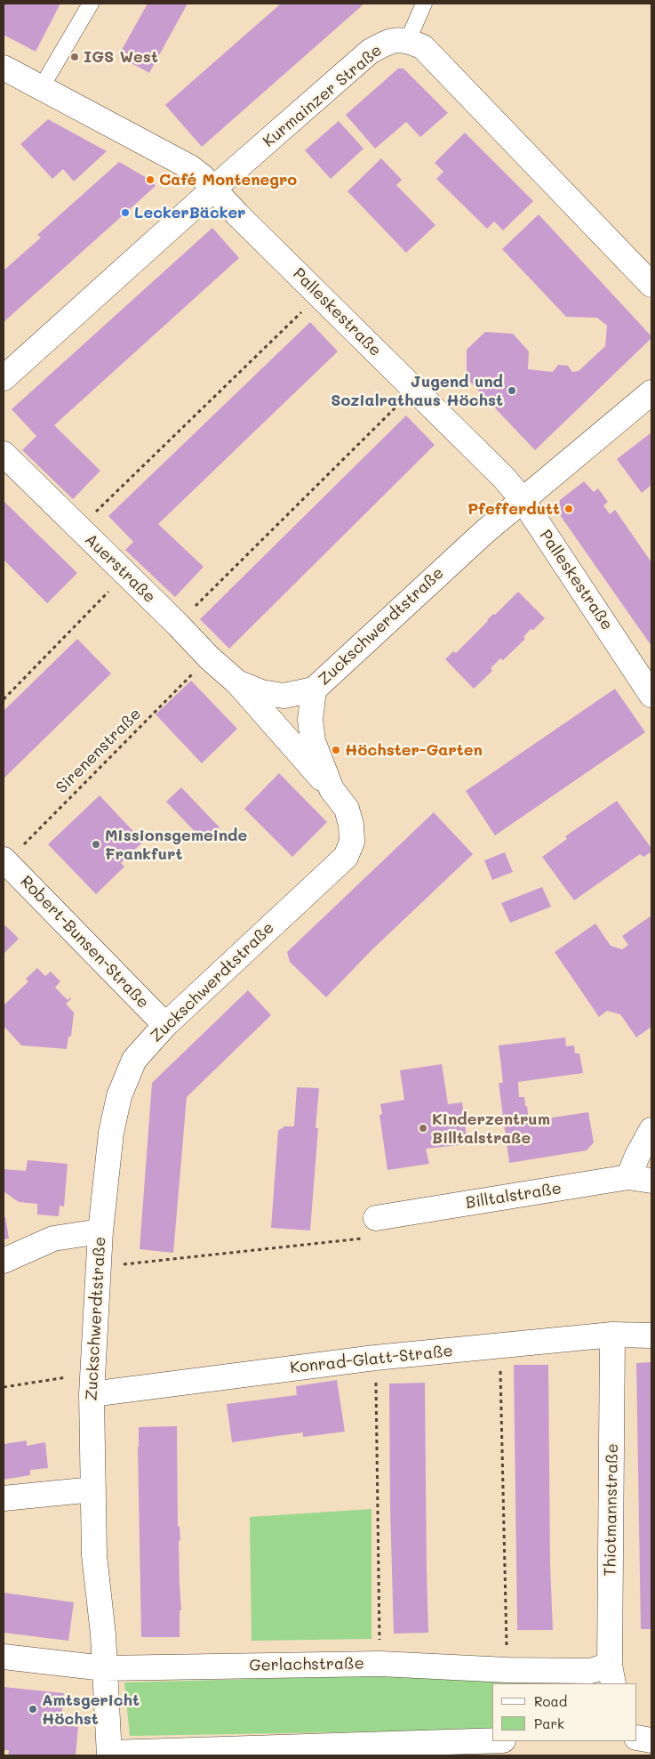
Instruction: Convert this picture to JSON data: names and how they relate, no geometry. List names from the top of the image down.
{
  "streets": {
    "street": [
      "Kurmainzer Straße",
      "Palleskestraße",
      "Auerstraße",
      "Zuckschwerdtstraße",
      "Robert-Bunsen-Straße",
      "Billtalstraße",
      "Konrad-Glatt-Straße",
      "Thiotmannstraße",
      "Gerlachstraße"
    ],
    "path": ["Sirenenstraße"]
  },
  "crossings": [
    ["Kurmainzer Straße", "Palleskestraße"],
    ["Palleskestraße", "Zuckschwerdtstraße"],
    ["Auerstraße", "Zuckschwerdtstraße"],
    ["Auerstraße", "Sirenenstraße"],
    ["Zuckschwerdtstraße", "Robert-Bunsen-Straße"],
    ["Zuckschwerdtstraße", "Konrad-Glatt-Straße"],
    ["Zuckschwerdtstraße", "Gerlachstraße"],
    ["Sirenenstraße", "Robert-Bunsen-Straße"],
    ["Konrad-Glatt-Straße", "Thiotmannstraße"],
    ["Thiotmannstraße", "Gerlachstraße"]
  ],
  "places": [
    "IGS West",
    "Café Montenegro",
    "LeckerBäcker",
    "Jugend und Sozialrathaus Höchst",
    "Pfefferdutt",
    "Höchster-Garten",
    "Missionsgemeinde Frankfurt",
    "Kinderzentrum Billtalstraße",
    "Amtsgericht Höchst"
  ],
  "legend": ["Road", "Park"]
}
